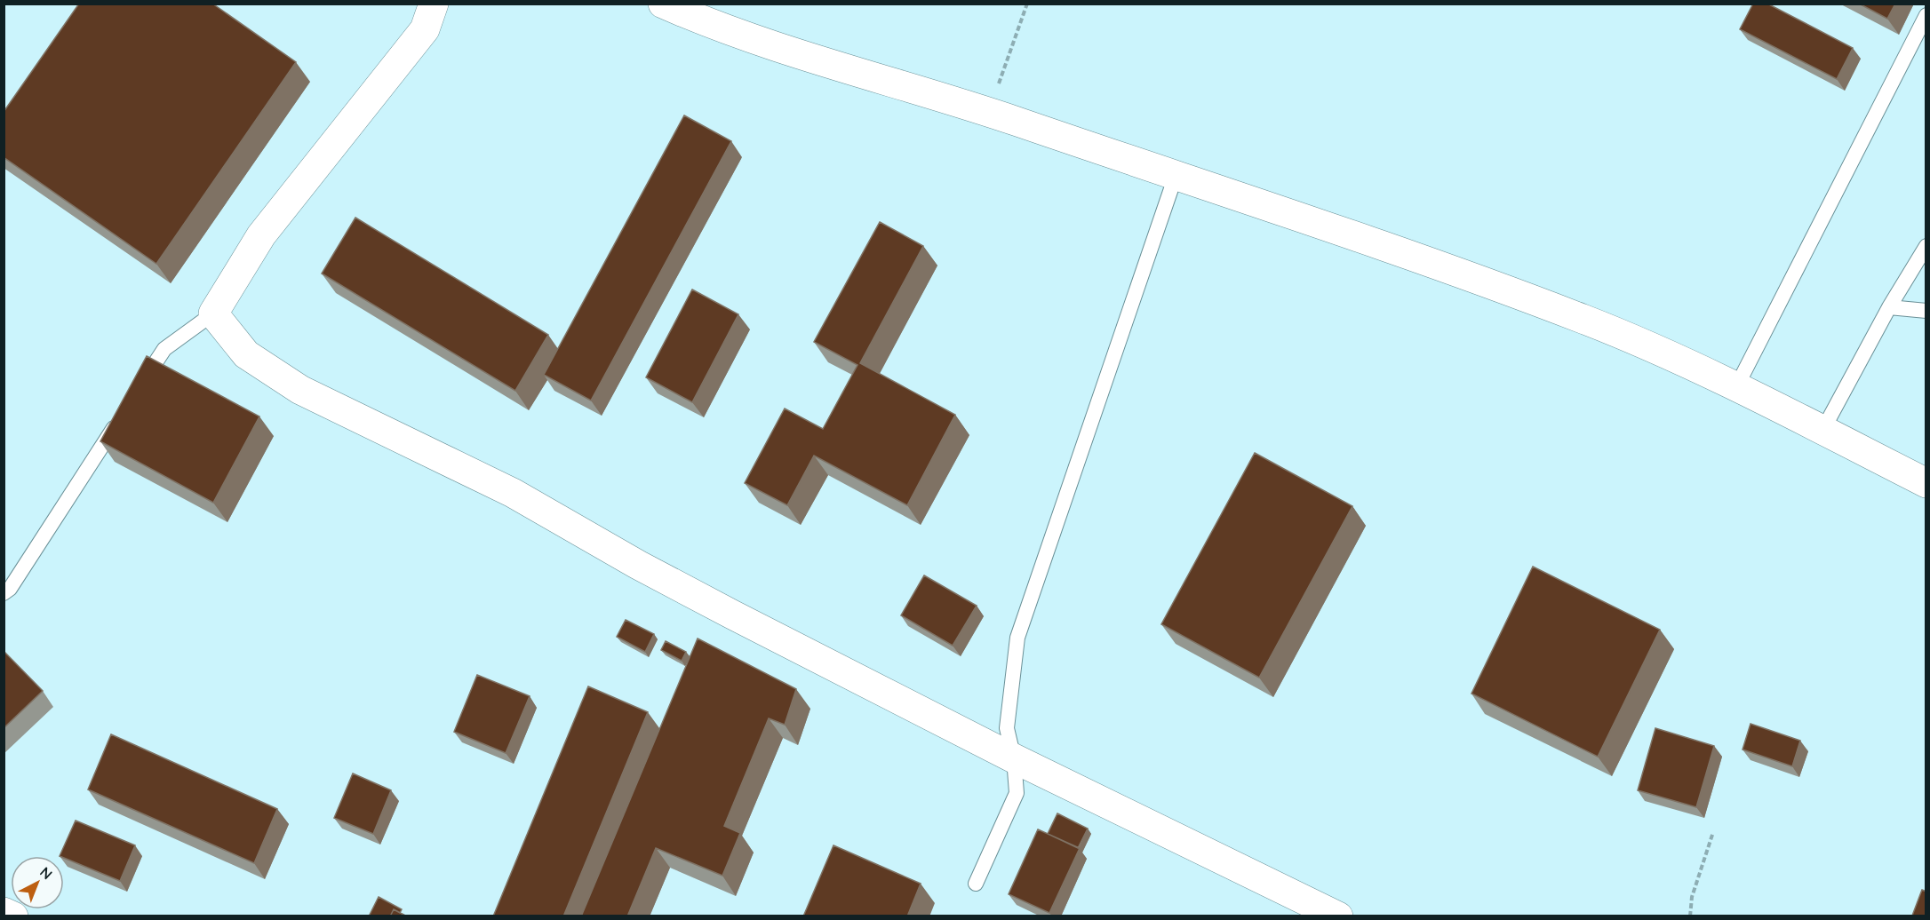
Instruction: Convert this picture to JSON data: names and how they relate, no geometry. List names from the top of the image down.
{
  "north": "top right"
}
